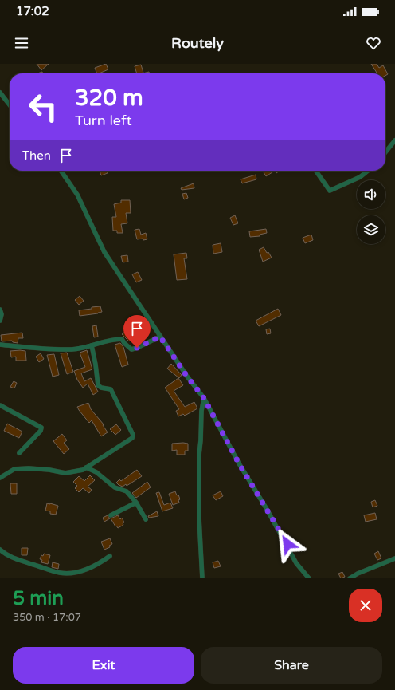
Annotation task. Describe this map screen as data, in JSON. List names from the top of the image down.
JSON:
{
  "page": {
    "status": "17:02",
    "header": "Routely",
    "turn": ["320 m", "Turn left"],
    "then": "Then",
    "heading": ["5 min", "350 m · 17:07"],
    "buttons": ["Exit", "Share"]
  }
}
